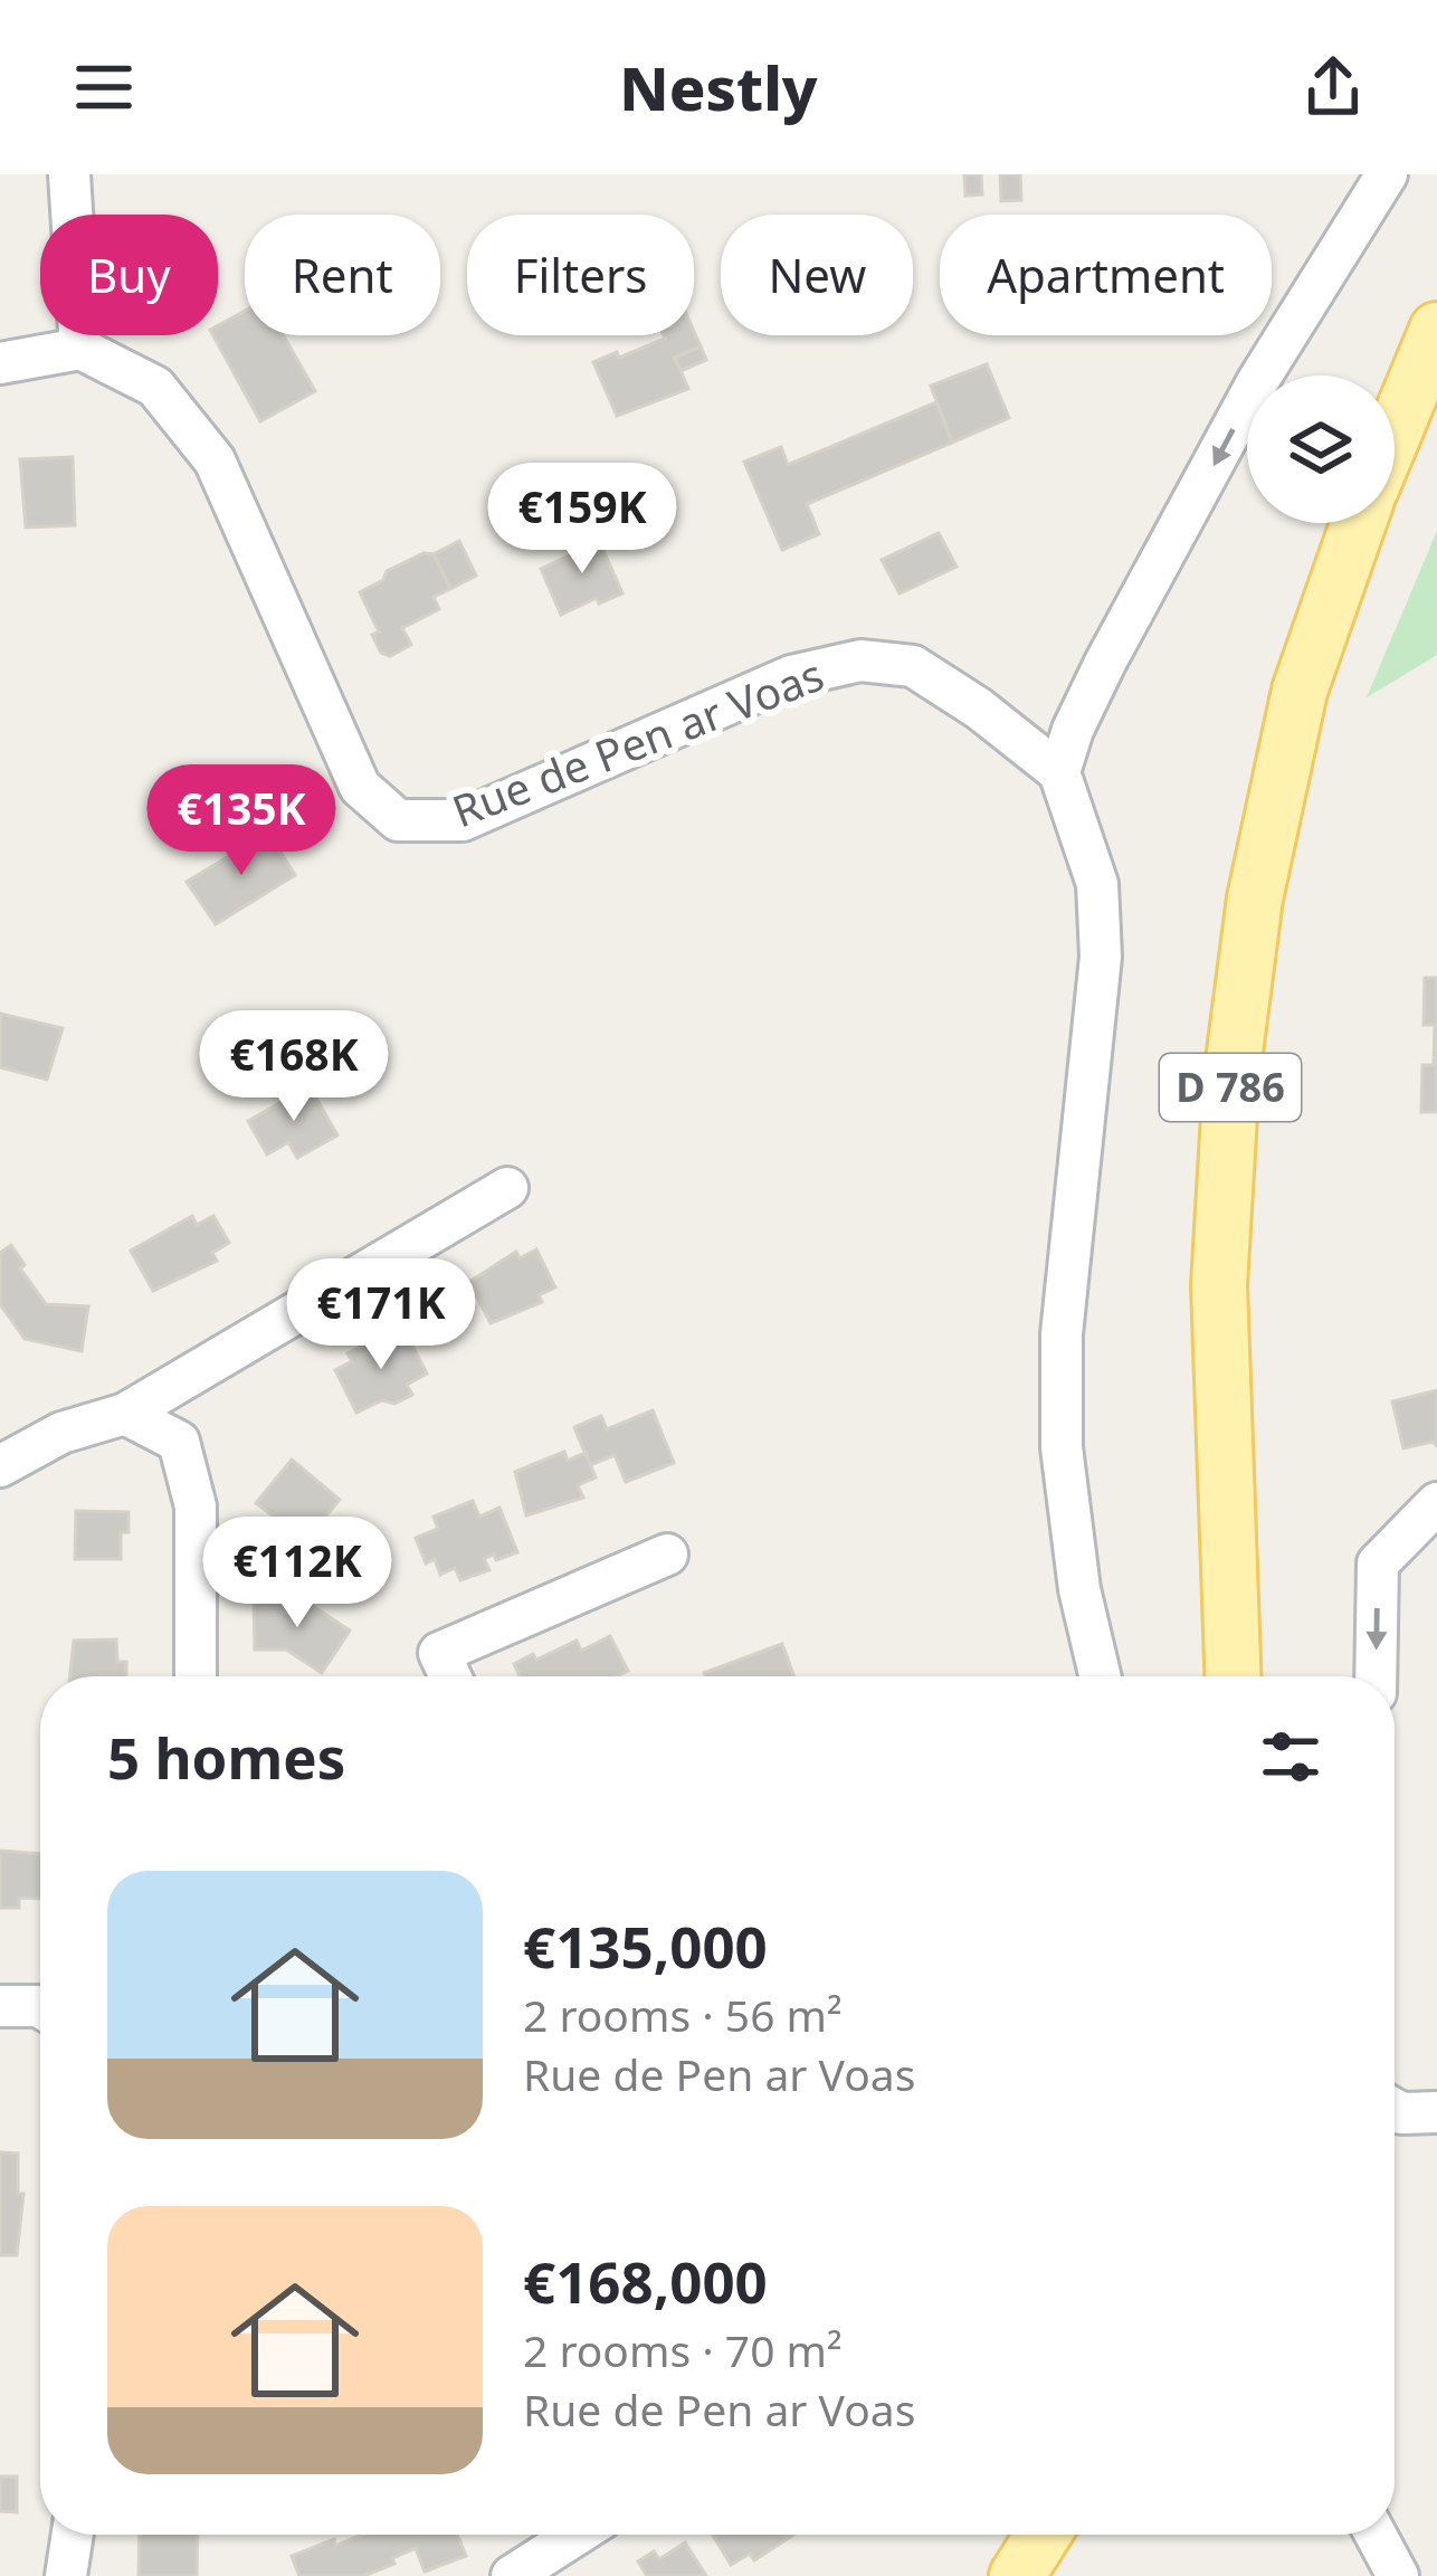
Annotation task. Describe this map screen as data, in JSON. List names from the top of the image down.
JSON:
{
  "streets": {
    "main road": ["D 786"],
    "street": ["Rue de Pen ar Voas"]
  },
  "page": {
    "header": "Nestly",
    "chip": [
      "Buy",
      "Rent",
      "Filters",
      "New",
      "Apartment"
    ],
    "price": [
      "€159K",
      "€135K",
      "€168K",
      "€171K",
      "€112K"
    ],
    "heading": "5 homes",
    "list": [
      {
        "name": "€135,000",
        "note": "2 rooms · 56 m² · Rue de Pen ar Voas"
      },
      {
        "name": "€168,000",
        "note": "2 rooms · 70 m² · Rue de Pen ar Voas"
      }
    ]
  }
}
